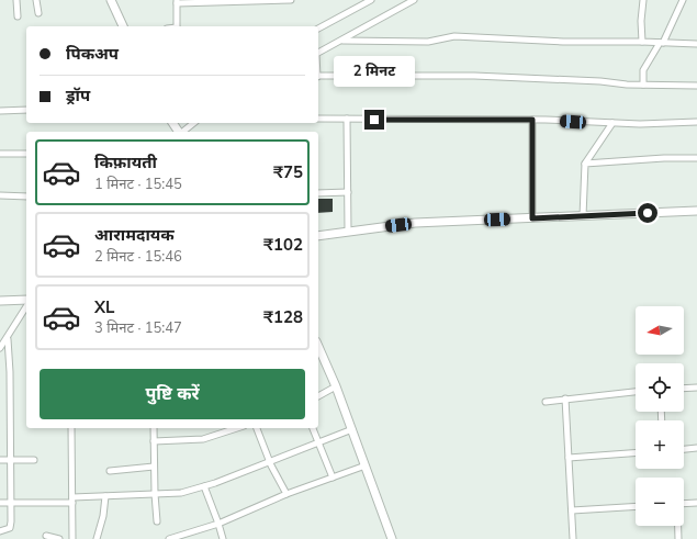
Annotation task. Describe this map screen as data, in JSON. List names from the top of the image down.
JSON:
{
  "north": "left",
  "page": {
    "banner": ["पिकअप", "ड्रॉप"],
    "bubble": "2 मिनट",
    "list": [
      {
        "name": "किफ़ायती",
        "note": "1 मिनट · 15:45",
        "value": "₹75"
      },
      {
        "name": "आरामदायक",
        "note": "2 मिनट · 15:46",
        "value": "₹102"
      },
      {
        "name": "XL",
        "note": "3 मिनट · 15:47",
        "value": "₹128"
      }
    ],
    "map_buttons": ["+", "−"],
    "buttons": "पुष्टि करें"
  }
}
